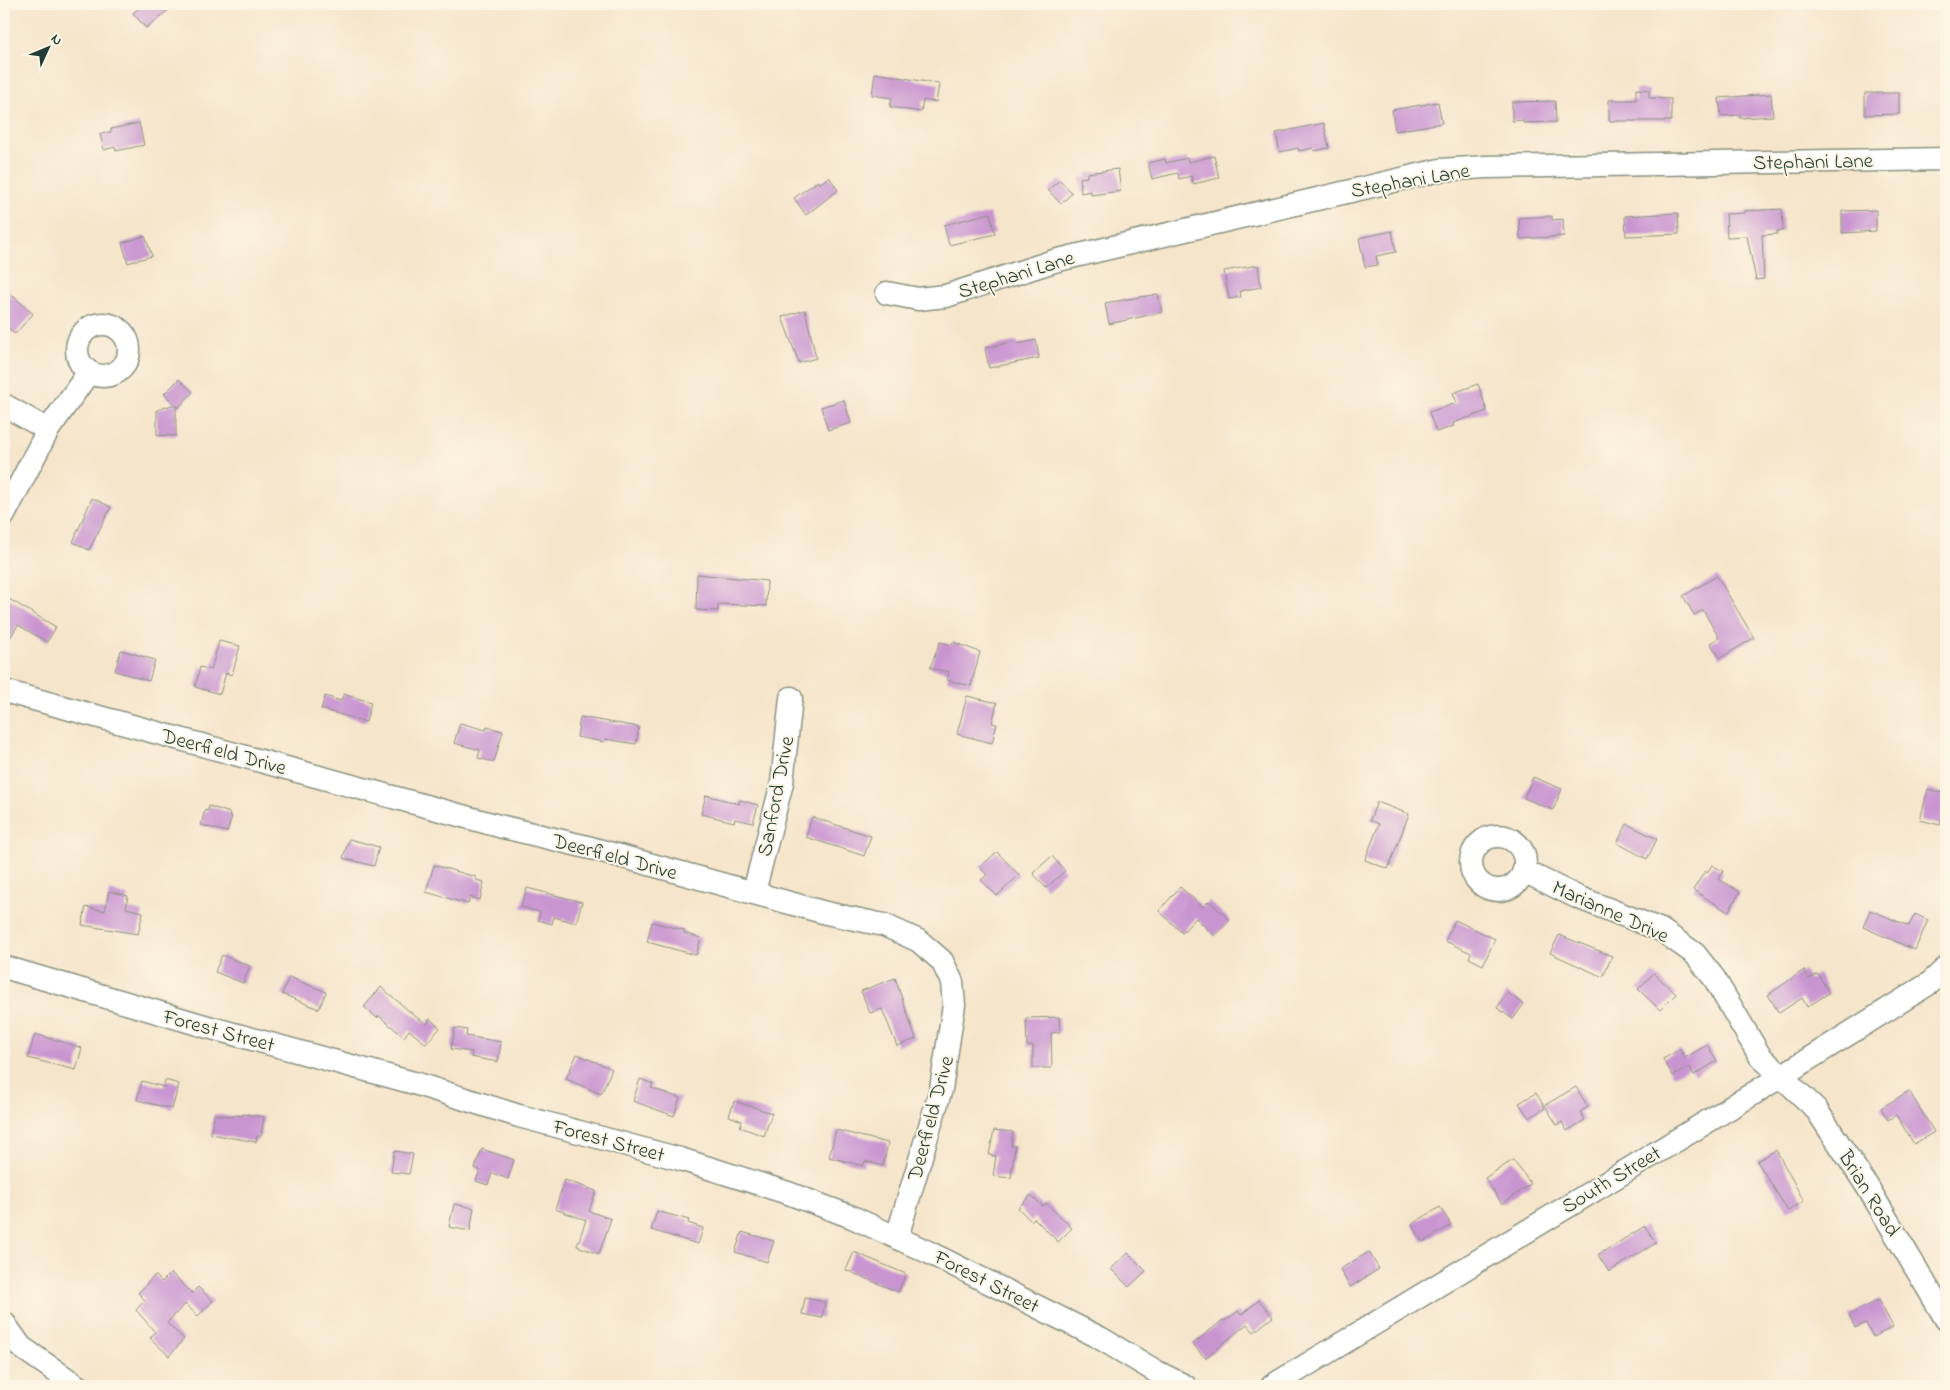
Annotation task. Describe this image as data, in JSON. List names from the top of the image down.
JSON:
{
  "streets": {
    "street": [
      "Stephani Lane",
      "Deerfield Drive",
      "Sanford Drive",
      "Marianne Drive",
      "Forest Street",
      "South Street",
      "Brian Road"
    ]
  },
  "crossings": [
    ["Deerfield Drive", "Sanford Drive"],
    ["Deerfield Drive", "Forest Street"],
    ["Marianne Drive", "South Street"],
    ["Marianne Drive", "Brian Road"],
    ["South Street", "Brian Road"]
  ],
  "north": "top right"
}
